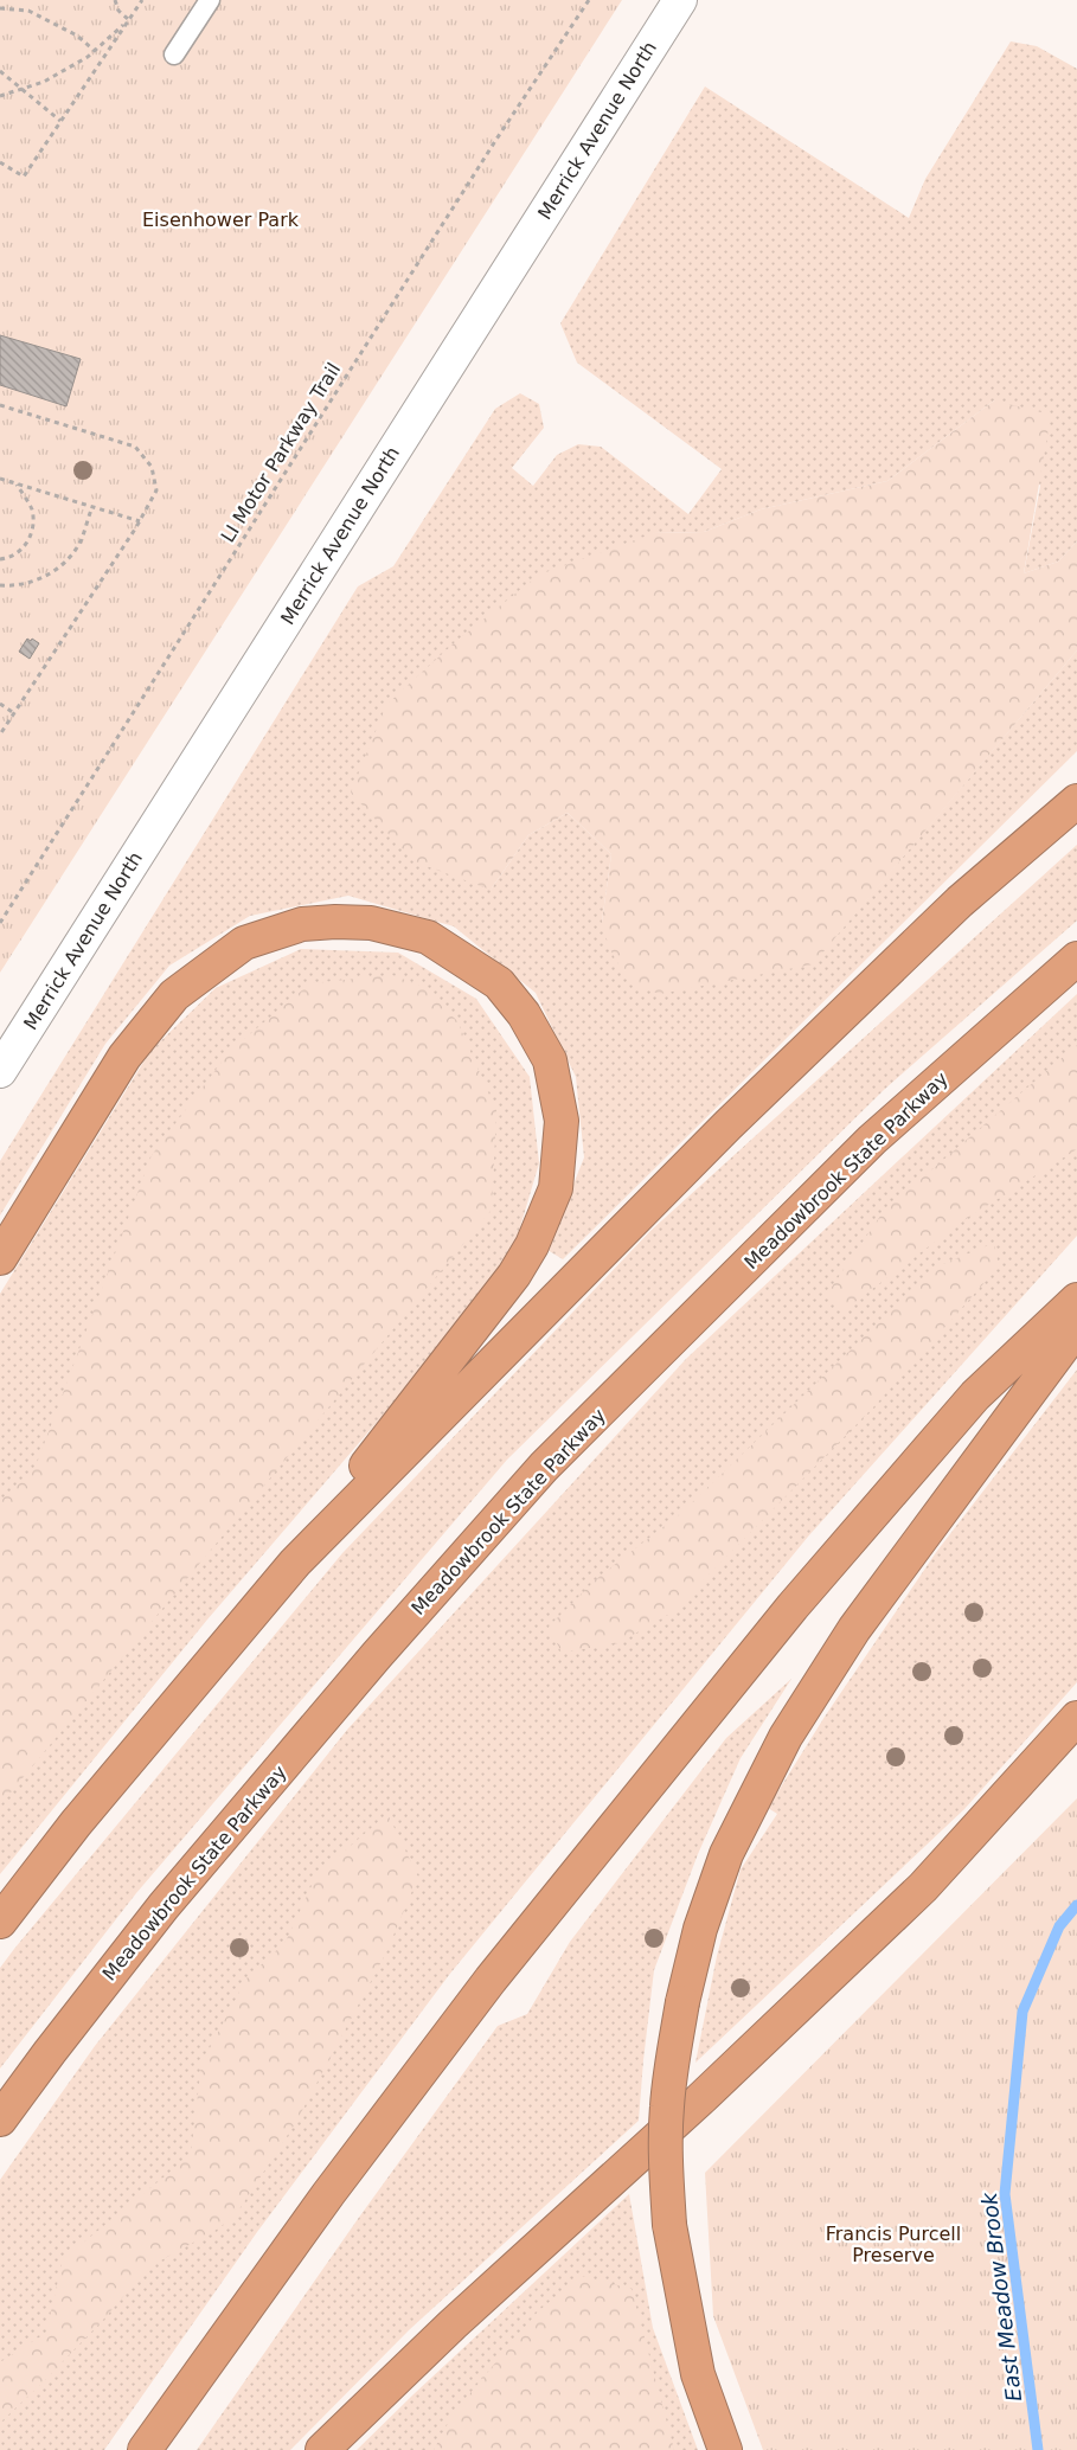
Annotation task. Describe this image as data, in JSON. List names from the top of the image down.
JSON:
{
  "streets": {
    "highway": ["Meadowbrook State Parkway"],
    "main road": ["Merrick Avenue North"],
    "path": ["LI Motor Parkway Trail"]
  },
  "water": ["East Meadow Brook"],
  "parks": ["Eisenhower Park", "Francis Purcell Preserve"]
}
